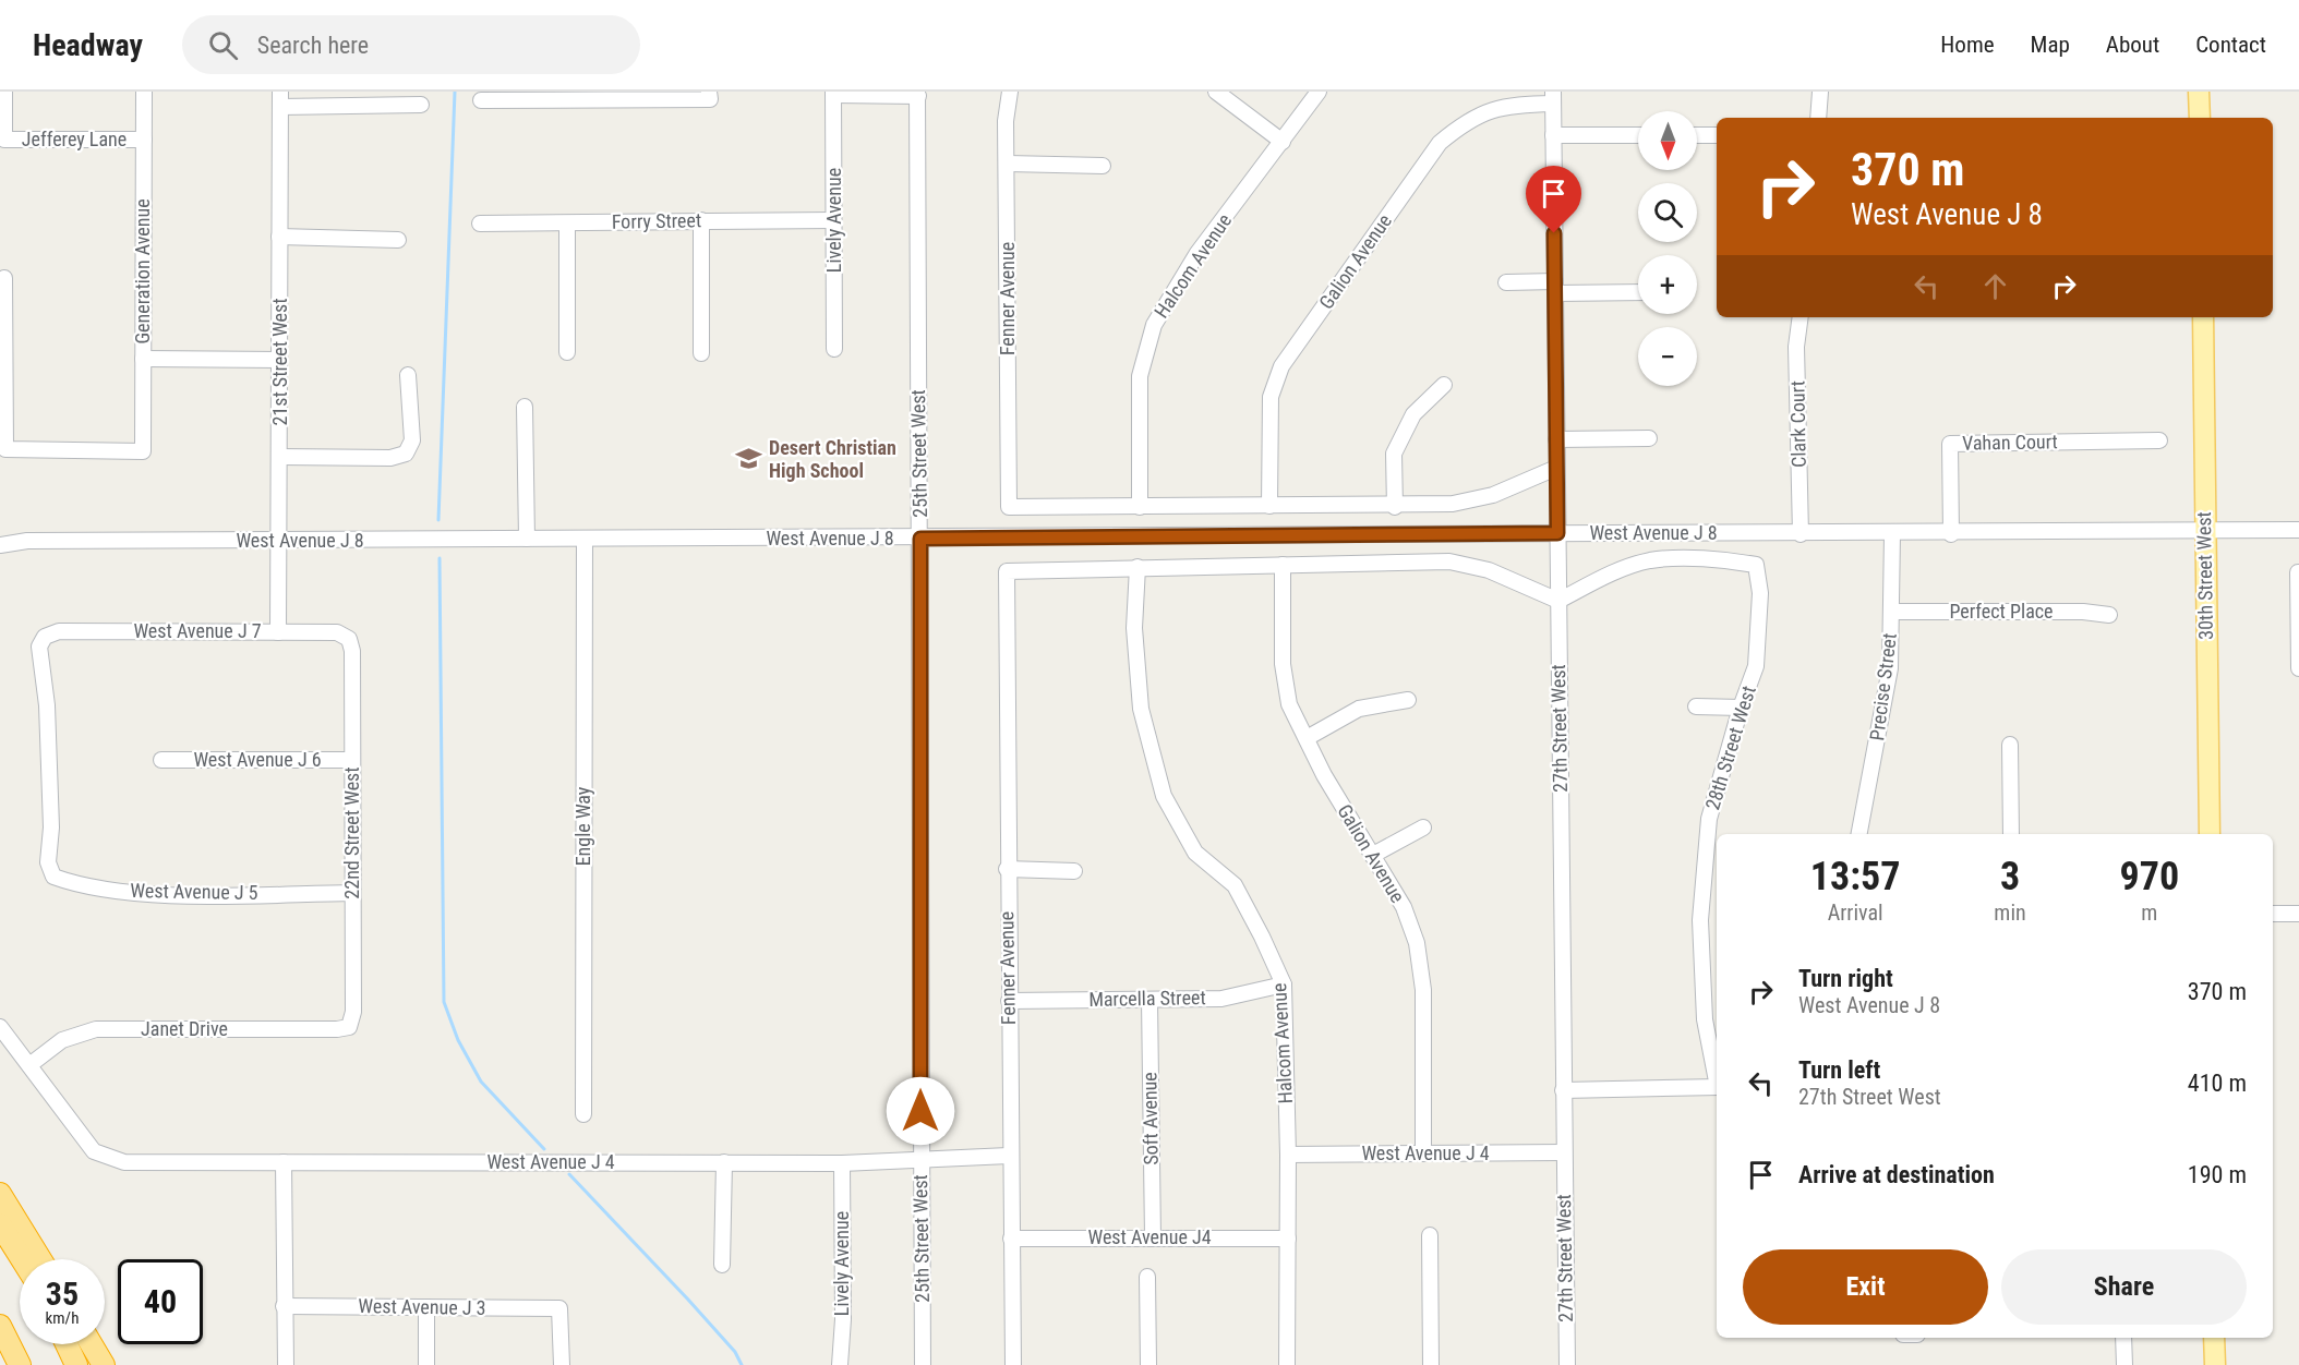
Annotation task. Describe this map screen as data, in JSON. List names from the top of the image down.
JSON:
{
  "streets": {
    "main road": ["30th Street West"],
    "street": [
      "Jefferey Lane",
      "Lively Avenue",
      "Forry Street",
      "Galion Avenue",
      "Halcom Avenue",
      "Generation Avenue",
      "Fenner Avenue",
      "21st Street West",
      "Clark Court",
      "Vahan Court",
      "25th Street West",
      "West Avenue J 8",
      "Perfect Place",
      "West Avenue J 7",
      "Precise Street",
      "27th Street West",
      "28th Street West",
      "West Avenue J 6",
      "Engle Way",
      "22nd Street West",
      "West Avenue J 5",
      "Marcella Street",
      "Janet Drive",
      "Soft Avenue",
      "West Avenue J 4",
      "West Avenue J4",
      "West Avenue J 3"
    ]
  },
  "crossings": [
    ["Jefferey Lane", "Generation Avenue"],
    ["Lively Avenue", "Forry Street"],
    ["Lively Avenue", "West Avenue J 4"],
    ["Galion Avenue", "27th Street West"],
    ["Galion Avenue", "West Avenue J 4"],
    ["Halcom Avenue", "Fenner Avenue"],
    ["Halcom Avenue", "Marcella Street"],
    ["Halcom Avenue", "West Avenue J 4"],
    ["Halcom Avenue", "West Avenue J4"],
    ["Fenner Avenue", "Marcella Street"],
    ["Fenner Avenue", "West Avenue J 4"],
    ["Fenner Avenue", "West Avenue J4"],
    ["21st Street West", "West Avenue J 8"],
    ["21st Street West", "West Avenue J 7"],
    ["Clark Court", "West Avenue J 8"],
    ["Vahan Court", "West Avenue J 8"],
    ["25th Street West", "West Avenue J 8"],
    ["25th Street West", "West Avenue J 4"],
    ["West Avenue J 8", "30th Street West"],
    ["West Avenue J 8", "Precise Street"],
    ["West Avenue J 8", "27th Street West"],
    ["West Avenue J 8", "Engle Way"],
    ["Perfect Place", "Precise Street"],
    ["West Avenue J 7", "22nd Street West"],
    ["West Avenue J 7", "West Avenue J 5"],
    ["27th Street West", "28th Street West"],
    ["27th Street West", "West Avenue J 4"],
    ["West Avenue J 6", "22nd Street West"],
    ["22nd Street West", "West Avenue J 5"],
    ["22nd Street West", "Janet Drive"],
    ["Marcella Street", "Soft Avenue"],
    ["Janet Drive", "West Avenue J 4"],
    ["Soft Avenue", "West Avenue J4"]
  ],
  "places": {
    "school or university": ["Desert Christian High School"]
  },
  "north": "bottom",
  "page": {
    "header": "Headway",
    "search": "Search here",
    "nav": [
      "Home",
      "Map",
      "About",
      "Contact"
    ],
    "map_buttons": ["+", "−"],
    "turn": ["370 m", "West Avenue J 8"],
    "eta": [
      "13:57",
      "Arrival",
      "3",
      "min",
      "970",
      "m"
    ],
    "list": [
      {
        "name": "Turn right",
        "note": "West Avenue J 8",
        "value": "370 m"
      },
      {
        "name": "Turn left",
        "note": "27th Street West",
        "value": "410 m"
      },
      {
        "name": "Arrive at destination",
        "value": "190 m"
      }
    ],
    "buttons": ["Exit", "Share"],
    "speed": "35 km/h",
    "limit": "40"
  }
}
